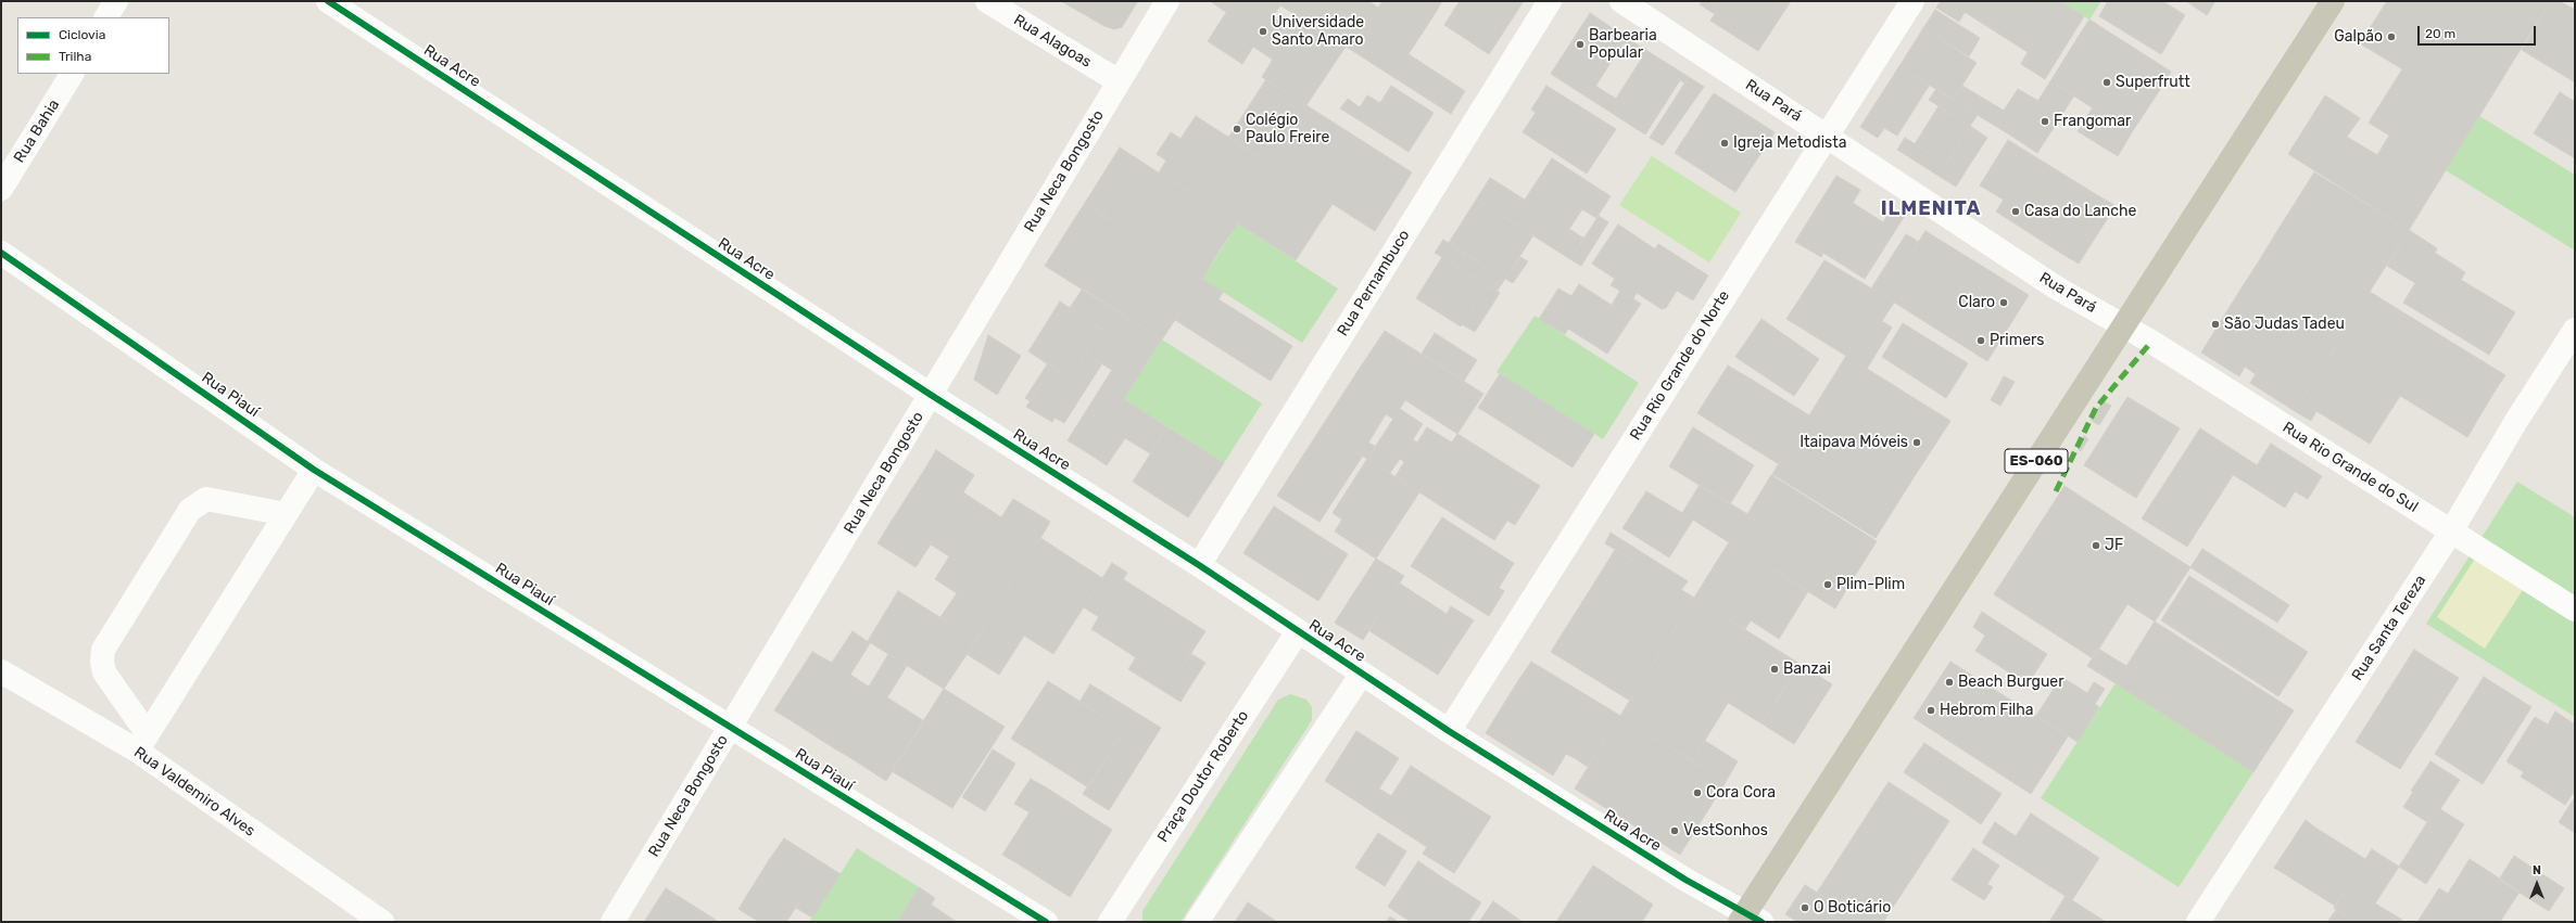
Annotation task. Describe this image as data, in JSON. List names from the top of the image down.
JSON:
{
  "streets": {
    "main road": ["ES-060"],
    "street": [
      "Rua Alagoas",
      "Rua Acre",
      "Rua Pará",
      "Rua Bahia",
      "Rua Neca Bongosto",
      "Rua Pernambuco",
      "Rua Rio Grande do Norte",
      "Rua Piauí",
      "Rua Rio Grande do Sul",
      "Rua Santa Tereza",
      "Praça Doutor Roberto",
      "Rua Valdemiro Alves"
    ]
  },
  "crossings": [
    ["Rua Alagoas", "Rua Neca Bongosto"],
    ["Rua Acre", "Rua Neca Bongosto"],
    ["Rua Acre", "Rua Pernambuco"],
    ["Rua Acre", "Rua Rio Grande do Norte"],
    ["Rua Acre", "ES-060"],
    ["Rua Acre", "Praça Doutor Roberto"],
    ["Rua Pará", "Rua Rio Grande do Norte"],
    ["Rua Pará", "ES-060"],
    ["Rua Pará", "Rua Rio Grande do Sul"],
    ["Rua Neca Bongosto", "Rua Piauí"],
    ["ES-060", "Rua Rio Grande do Sul"],
    ["Rua Rio Grande do Sul", "Rua Santa Tereza"]
  ],
  "districts": ["ILMENITA"],
  "places": [
    "Universidade Santo Amaro",
    "Galpão",
    "Barbearia Popular",
    "Superfrutt",
    "Frangomar",
    "Colégio Paulo Freire",
    "Igreja Metodista",
    "Casa do Lanche",
    "Claro",
    "São Judas Tadeu",
    "Primers",
    "Itaipava Móveis",
    "JF",
    "Plim-Plim",
    "Banzai",
    "Beach Burguer",
    "Hebrom Filha",
    "Cora Cora",
    "VestSonhos",
    "O Boticário"
  ],
  "legend": ["Ciclovia", "Trilha"],
  "scale_bar": "20 m",
  "north": "top"
}
